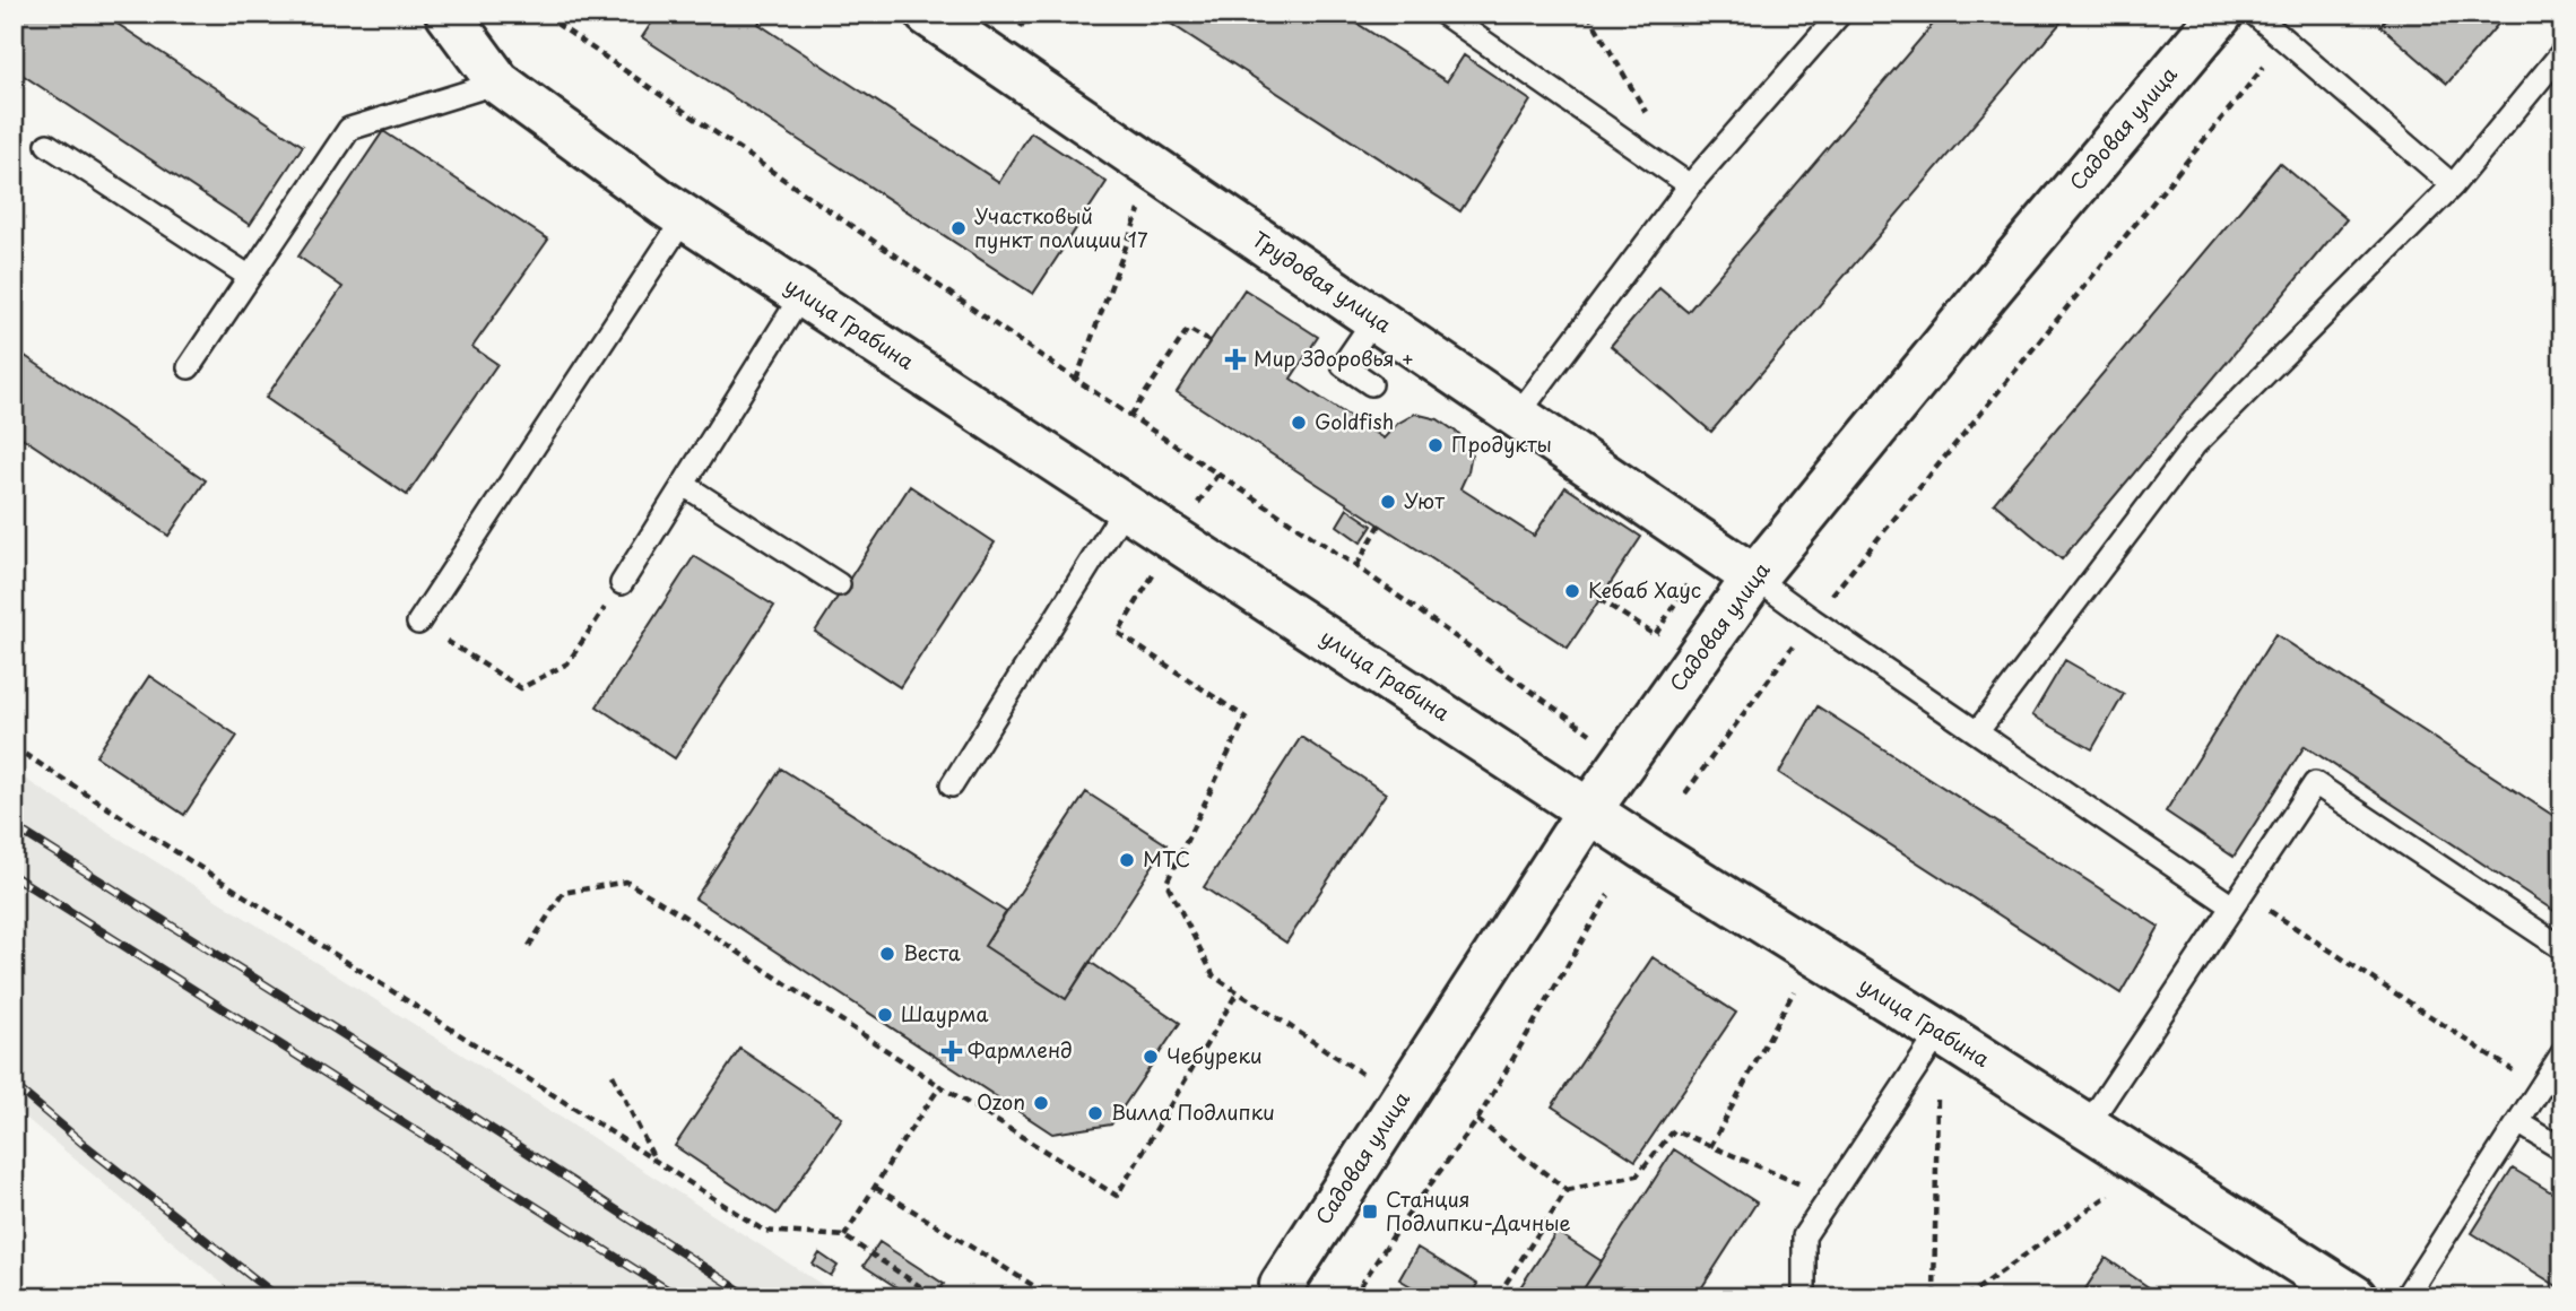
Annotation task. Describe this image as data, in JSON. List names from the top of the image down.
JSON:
{
  "streets": {
    "street": ["Садовая улица", "Трудовая улица", "улица Грабина"]
  },
  "crossings": [
    ["Садовая улица", "Трудовая улица"],
    ["Садовая улица", "улица Грабина"]
  ],
  "places": {
    "other": [
      "Участковый пункт полиции 17",
      "Goldfish",
      "Продукты",
      "Уют",
      "Кебаб Хаус",
      "МТС",
      "Веста",
      "Шаурма",
      "Чебуреки",
      "Ozon",
      "Вилла Подлипки"
    ],
    "health": ["Мир Здоровья +", "Фармленд"],
    "transit": ["Станция Подлипки-Дачные"]
  }
}
